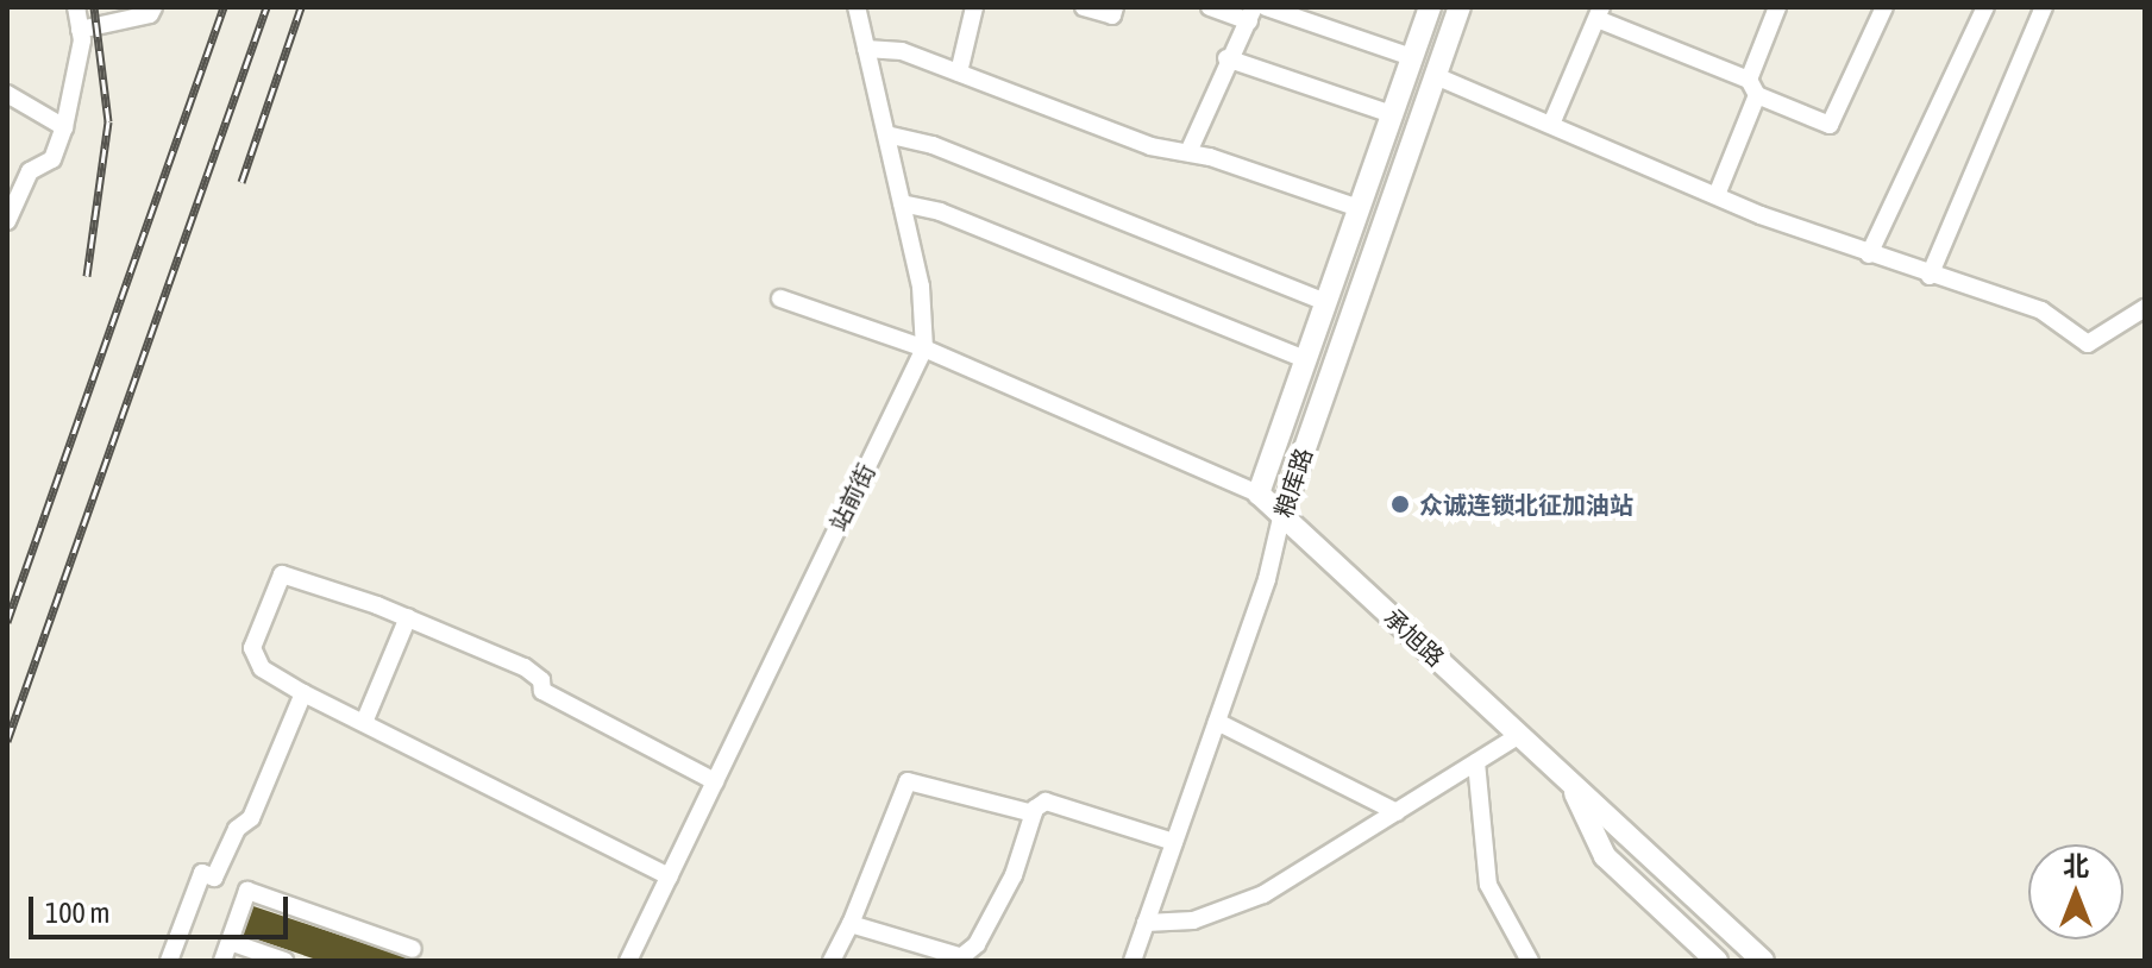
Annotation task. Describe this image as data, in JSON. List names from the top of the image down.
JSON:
{
  "streets": {
    "main road": ["粮库路", "承旭路"],
    "street": ["站前街"]
  },
  "crossings": [
    ["粮库路", "承旭路"]
  ],
  "places": ["众诚连锁北征加油站"],
  "scale_bar": "100 m",
  "north": "top"
}
